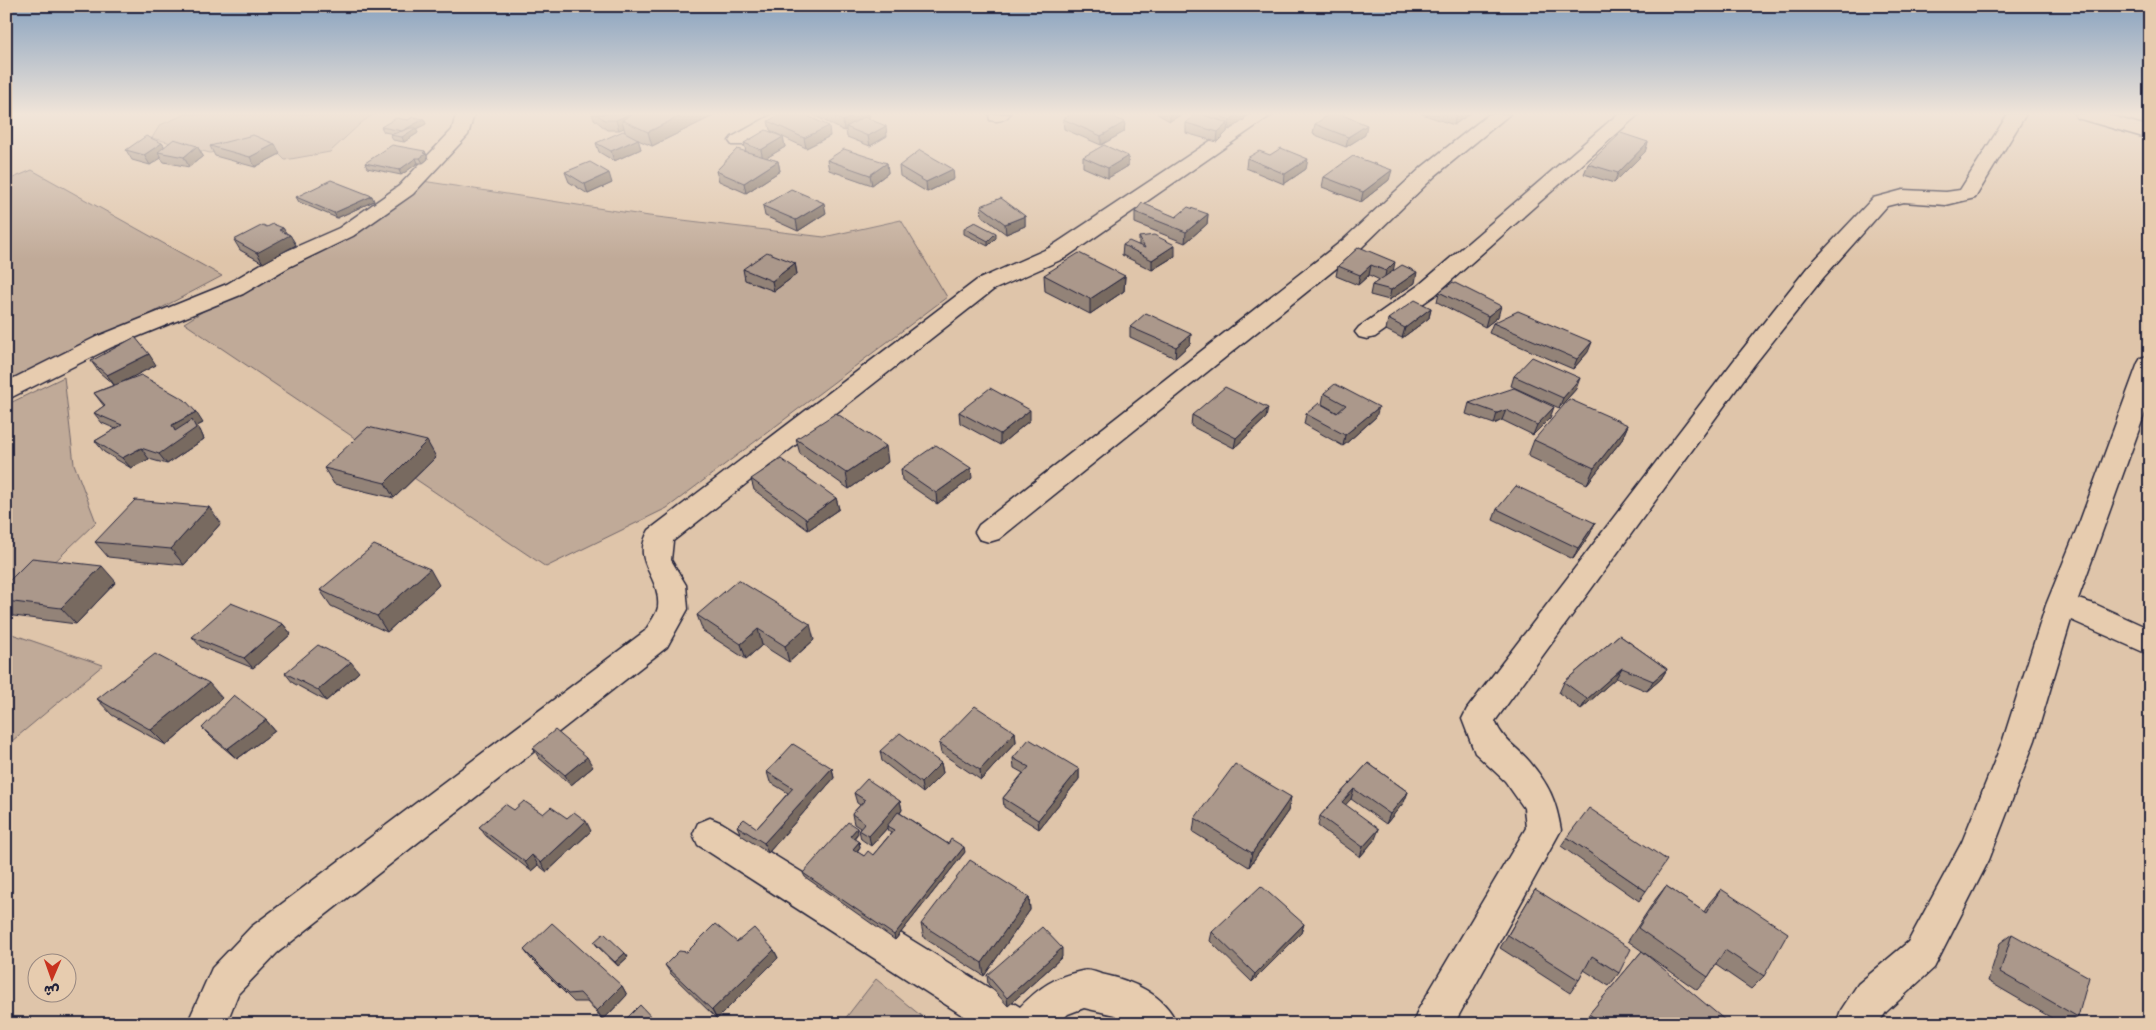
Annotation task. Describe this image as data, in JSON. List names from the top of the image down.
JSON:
{
  "north": "bottom"
}
